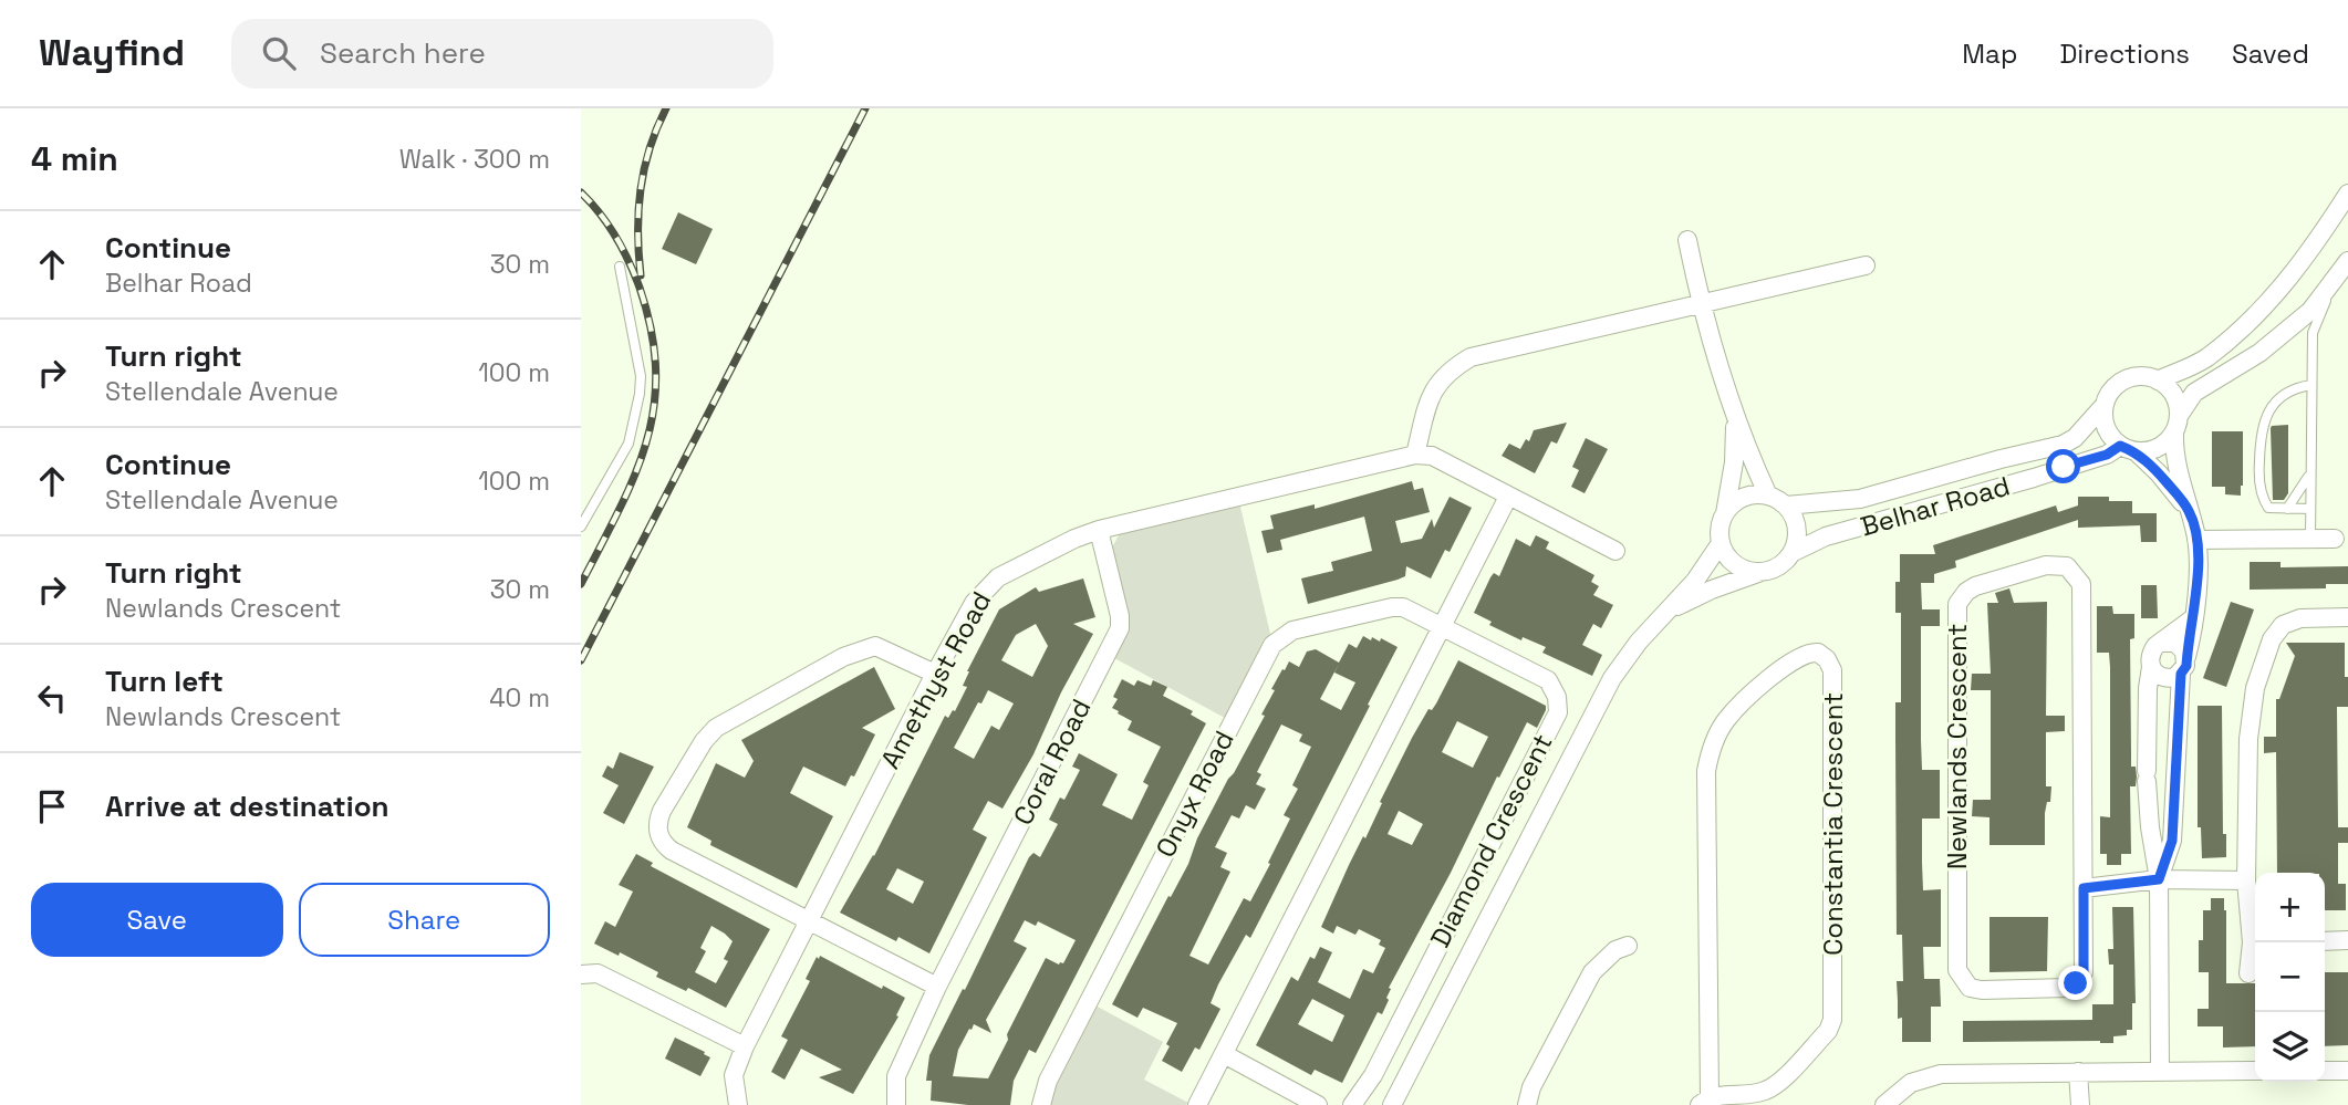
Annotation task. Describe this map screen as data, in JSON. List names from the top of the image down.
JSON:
{
  "streets": {
    "street": [
      "Belhar Road",
      "Amethyst Road",
      "Newlands Crescent",
      "Coral Road",
      "Onyx Road",
      "Constantia Crescent",
      "Diamond Crescent"
    ]
  },
  "crossings": [
    ["Amethyst Road", "Coral Road"],
    ["Onyx Road", "Diamond Crescent"]
  ],
  "page": {
    "header": "Wayfind",
    "search": "Search here",
    "nav": ["Map", "Directions", "Saved"],
    "heading": ["4 min", "Walk · 300 m"],
    "list": [
      ["Continue", "Belhar Road", "30 m"],
      ["Turn right", "Stellendale Avenue", "100 m"],
      ["Continue", "Stellendale Avenue", "100 m"],
      ["Turn right", "Newlands Crescent", "30 m"],
      ["Turn left", "Newlands Crescent", "40 m"],
      "Arrive at destination"
    ],
    "buttons": ["Save", "Share"],
    "map_buttons": ["+", "−"]
  }
}
